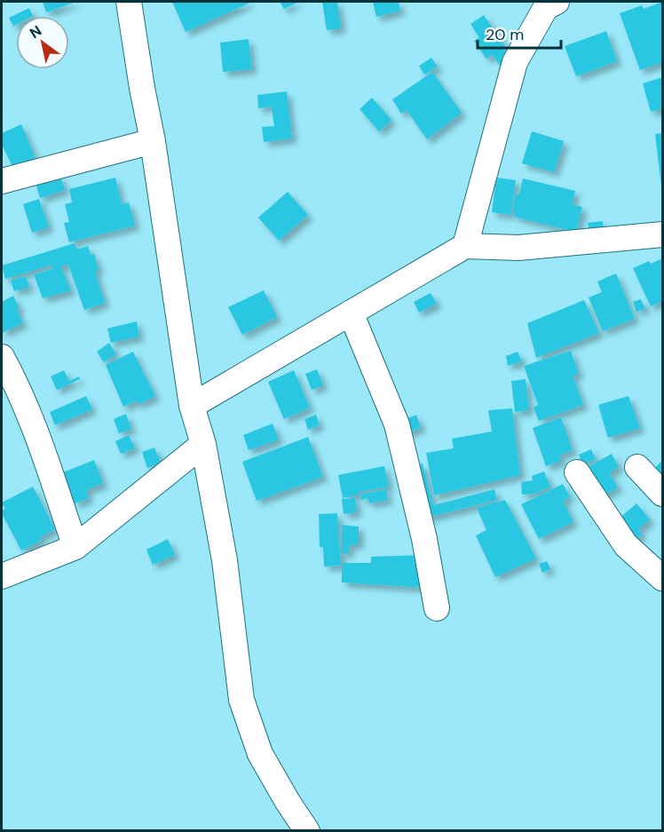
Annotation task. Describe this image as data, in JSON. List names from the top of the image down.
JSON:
{
  "scale_bar": "20 m",
  "north": "top left"
}
